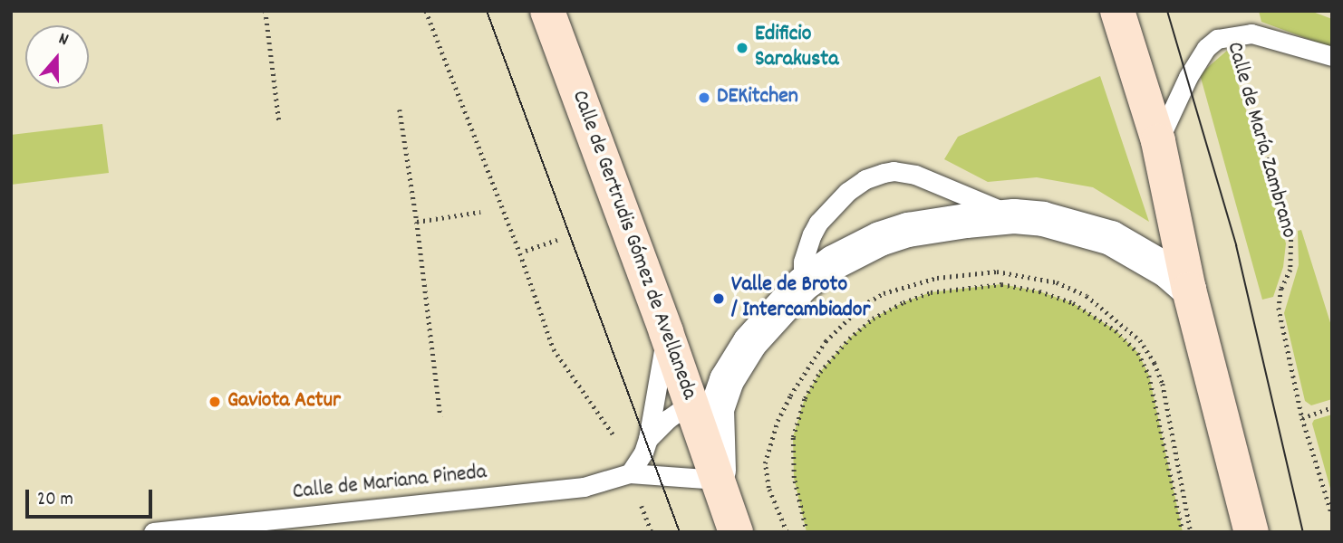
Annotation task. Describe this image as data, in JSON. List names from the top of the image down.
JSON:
{
  "streets": {
    "main road": ["Calle de Gertrudis Gómez de Avellaneda"],
    "lane": ["Calle de Mariana Pineda"],
    "path": ["Calle de María Zambrano"]
  },
  "places": [
    "Edificio Sarakusta",
    "DEKitchen",
    "Valle de Broto / Intercambiador",
    "Gaviota Actur"
  ],
  "scale_bar": "20 m",
  "north": "top"
}
